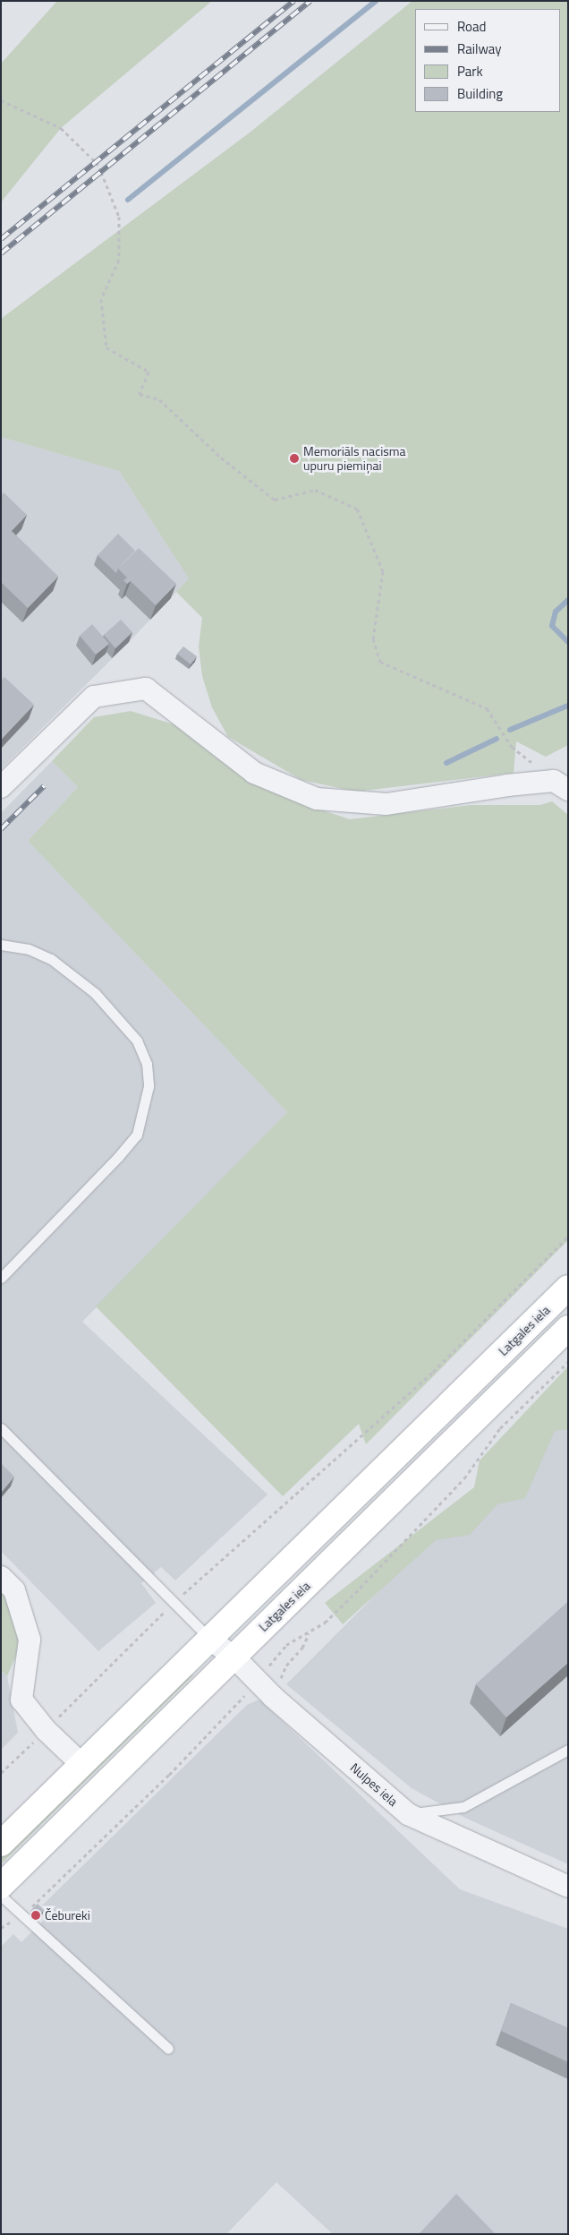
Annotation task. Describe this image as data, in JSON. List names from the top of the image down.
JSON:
{
  "streets": {
    "highway": ["Latgales iela"],
    "street": ["Nulpes iela"]
  },
  "crossings": [
    ["Latgales iela", "Nulpes iela"]
  ],
  "places": ["Memoriāls nacisma upuru piemiņai", "Čebureki"],
  "legend": [
    "Road",
    "Railway",
    "Park",
    "Building"
  ]
}
